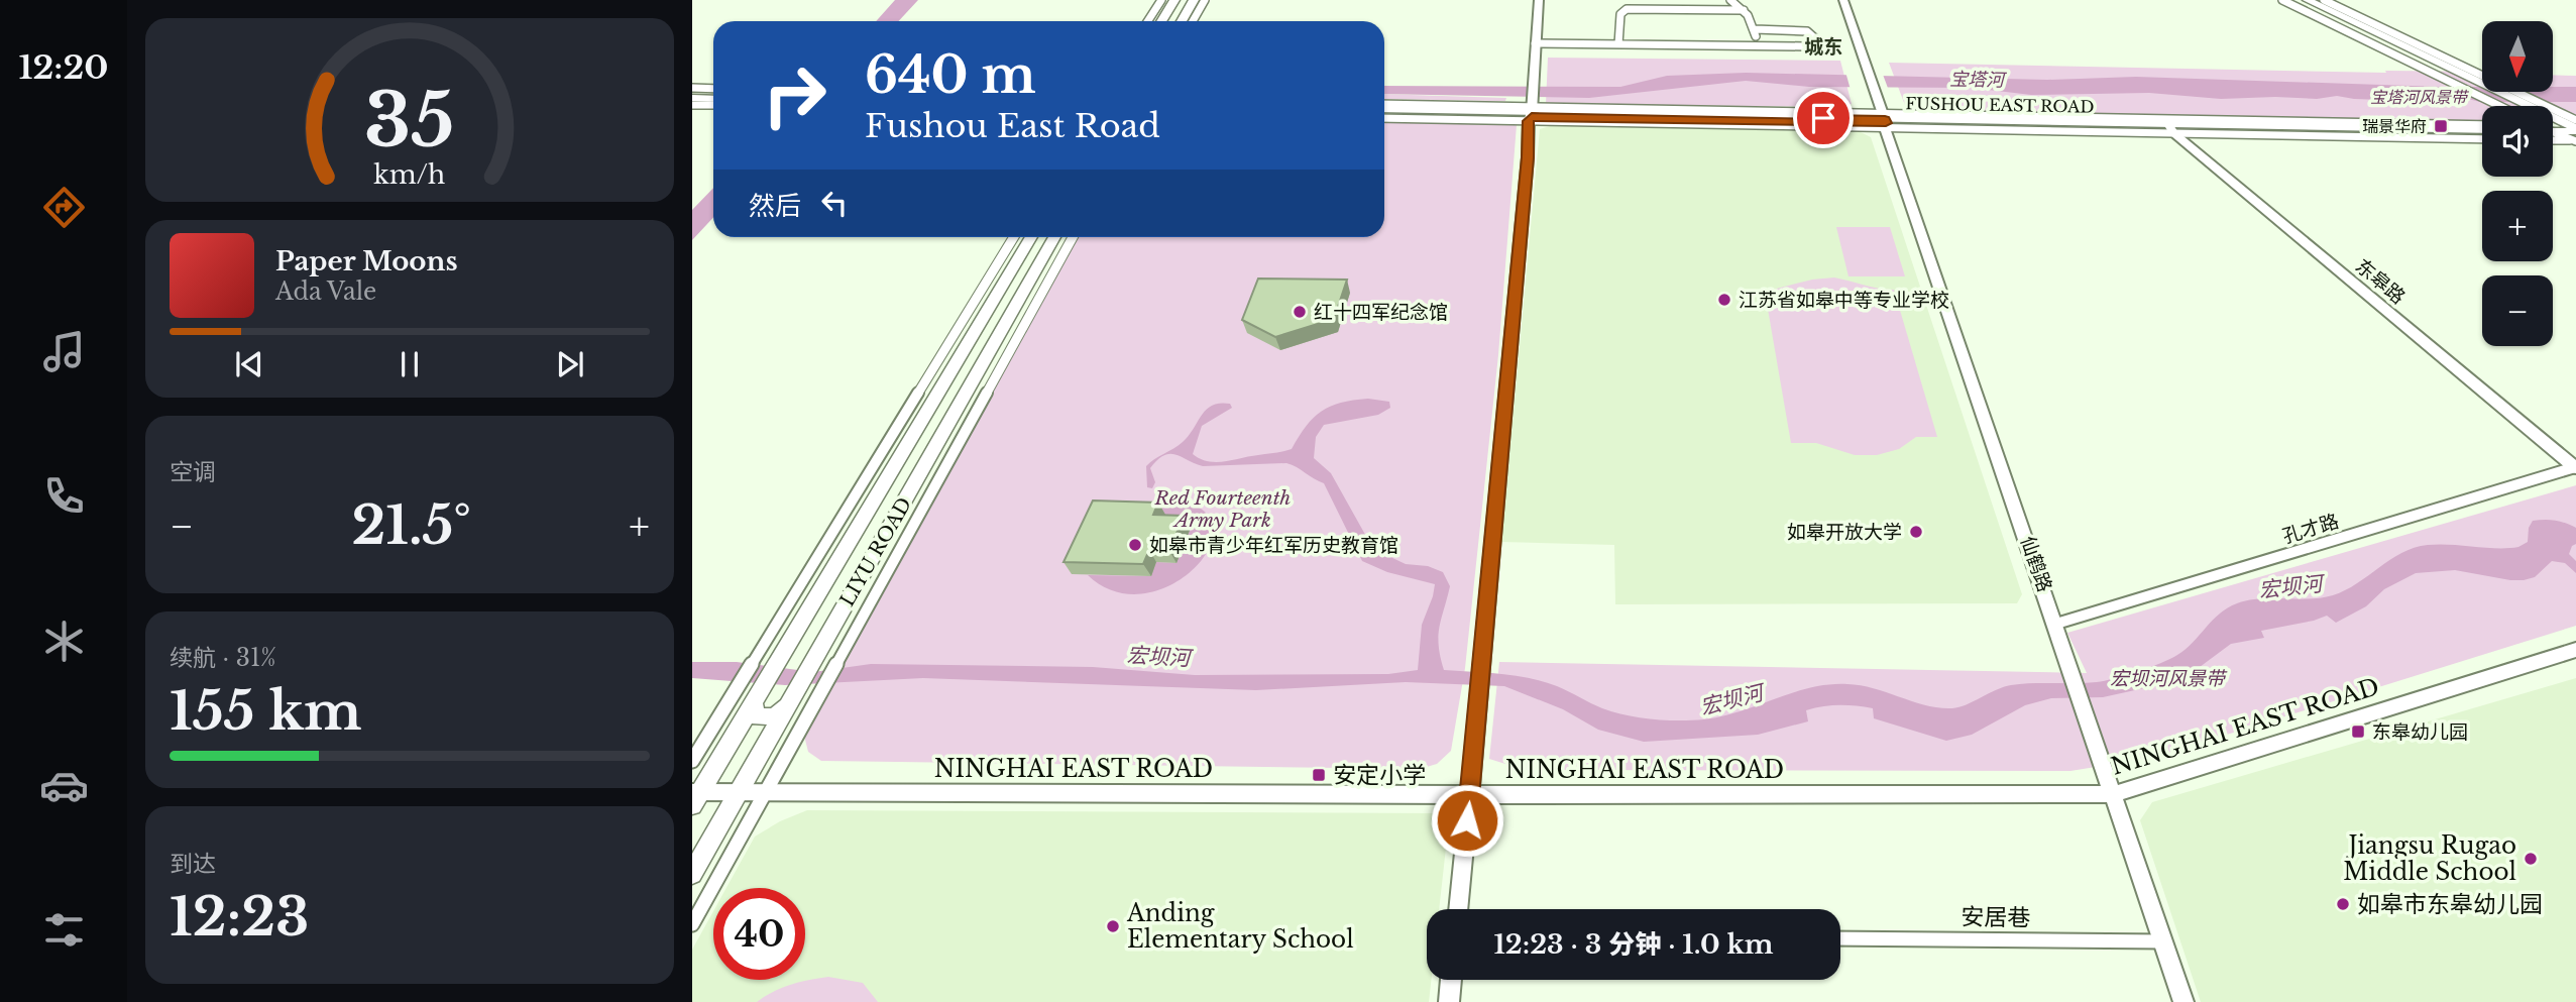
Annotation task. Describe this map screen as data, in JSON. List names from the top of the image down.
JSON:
{
  "streets": {
    "main road": ["FUSHOU EAST ROAD", "LIYU ROAD"],
    "street": [
      "东皋路",
      "孔才路",
      "仙鹤路",
      "NINGHAI EAST ROAD",
      "安居巷"
    ]
  },
  "crossings": [
    ["FUSHOU EAST ROAD", "东皋路"],
    ["FUSHOU EAST ROAD", "仙鹤路"],
    ["东皋路", "孔才路"],
    ["孔才路", "仙鹤路"],
    ["LIYU ROAD", "NINGHAI EAST ROAD"],
    ["仙鹤路", "NINGHAI EAST ROAD"],
    ["仙鹤路", "安居巷"]
  ],
  "districts": ["城东"],
  "water": ["宝塔河", "宏坝河"],
  "parks": ["宝塔河风景带", "Red Fourteenth Army Park", "宏坝河风景带"],
  "places": {
    "transit": ["瑞景华府", "东皋幼儿园", "安定小学"],
    "other": [
      "江苏省如皋中等专业学校",
      "红十四军纪念馆",
      "如皋开放大学",
      "如皋市青少年红军历史教育馆",
      "Jiangsu Rugao Middle School",
      "如皋市东皋幼儿园",
      "Anding Elementary School"
    ]
  },
  "north": "bottom",
  "page": {
    "tabs": "12:20",
    "map_buttons": ["+", "−"],
    "turn": ["640 m", "Fushou East Road"],
    "then": "然后",
    "song": ["Paper Moons", "Ada Vale"],
    "tile": [
      "空调",
      ["续航 · 31%", "155 km"],
      ["到达", "12:23"]
    ],
    "heat": ["−", "21.5°", "+"],
    "limit": "40",
    "trip": "12:23 · 3 分钟 · 1.0 km",
    "gauge": ["35", "km/h"]
  }
}
